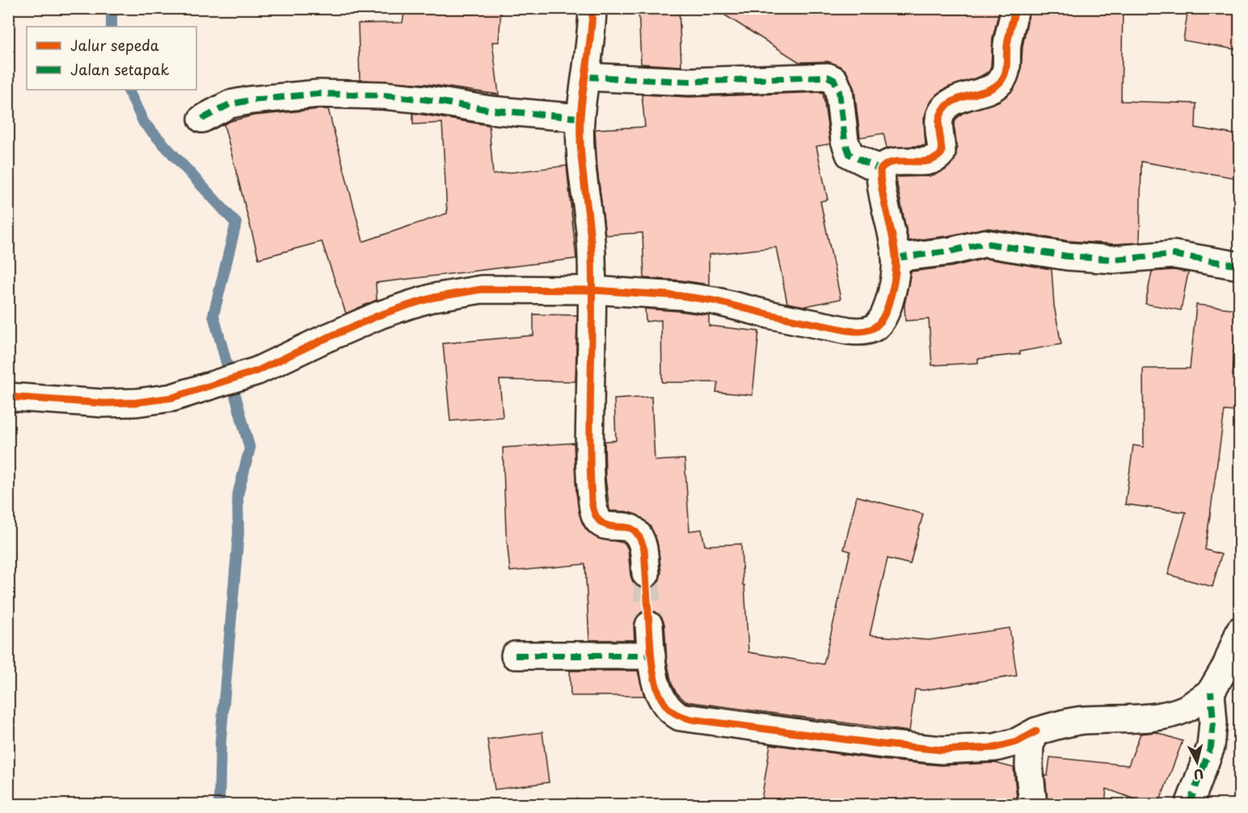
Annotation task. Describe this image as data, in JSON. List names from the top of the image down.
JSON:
{
  "legend": ["Jalur sepeda", "Jalan setapak"],
  "north": "bottom"
}
